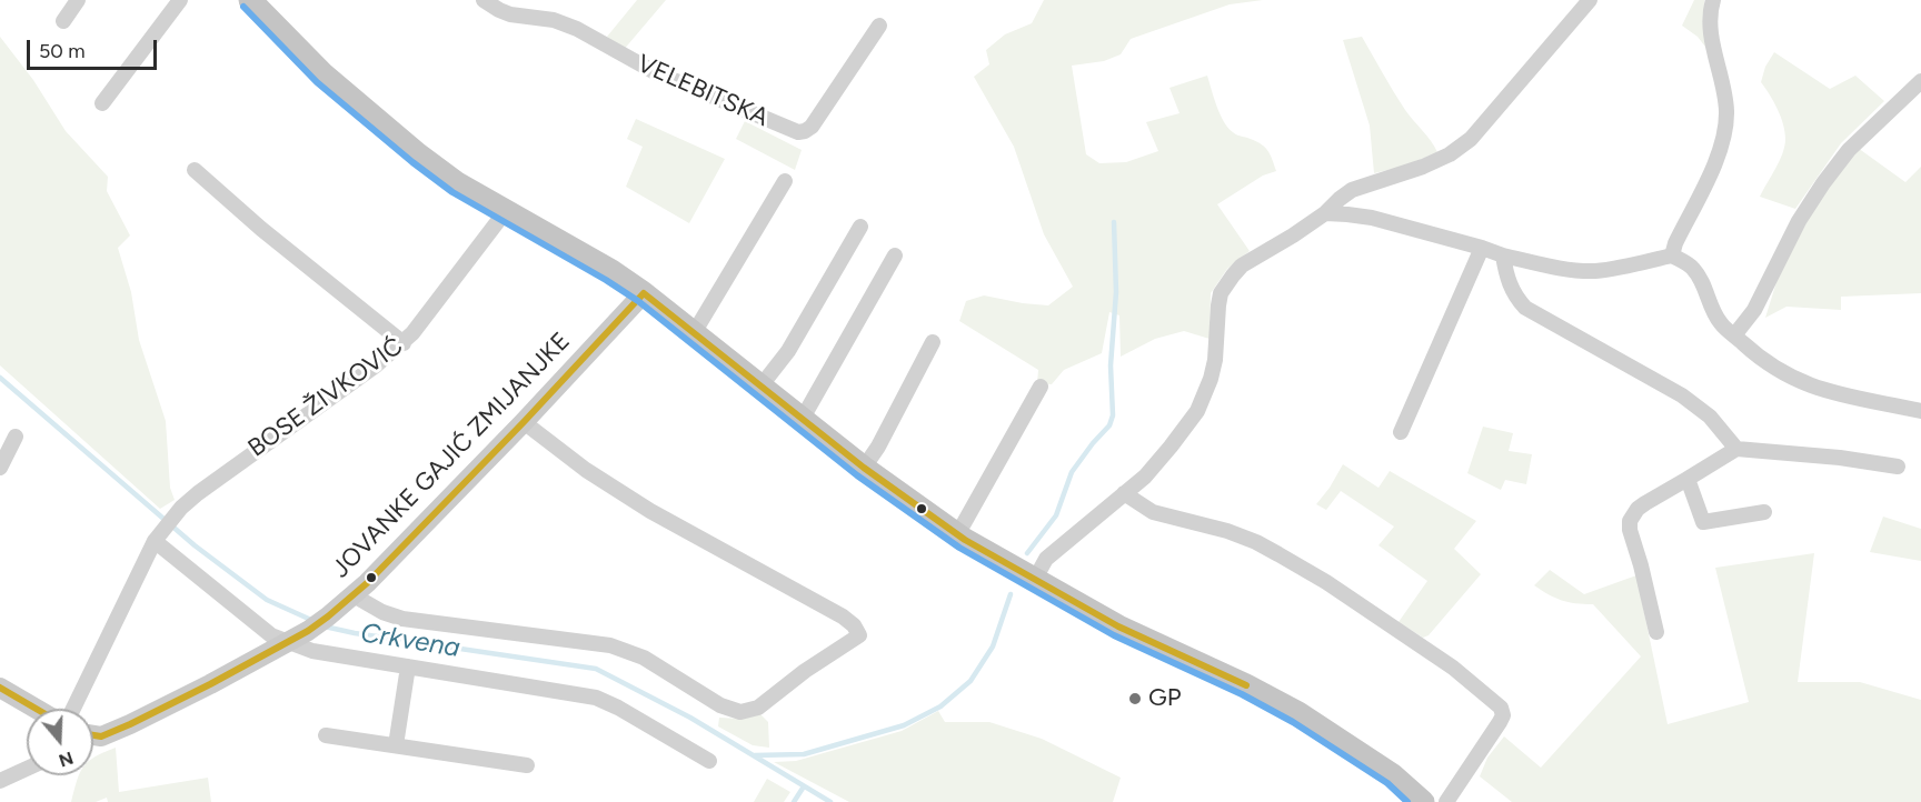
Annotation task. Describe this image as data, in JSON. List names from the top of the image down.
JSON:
{
  "streets": {
    "street": ["VELEBITSKA", "BOSE ŽIVKOVIĆ", "JOVANKE GAJIĆ ZMIJANJKE"]
  },
  "water": ["Crkvena"],
  "places": ["GP"],
  "scale_bar": "50 m",
  "north": "bottom"
}
